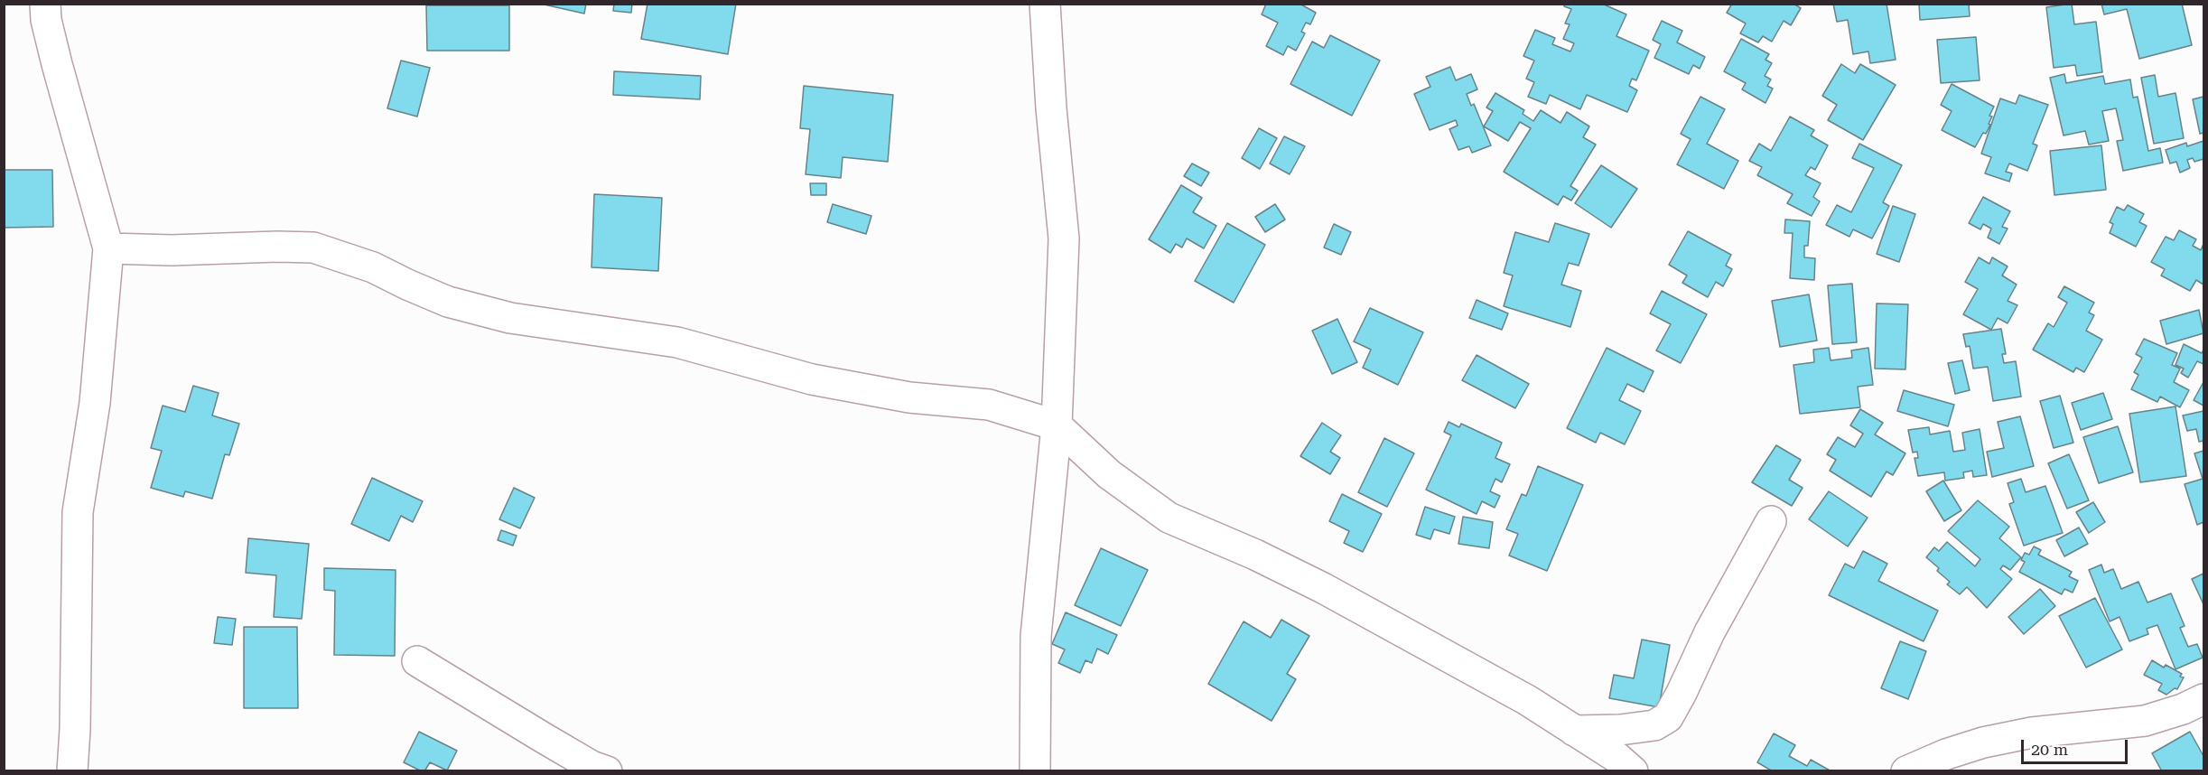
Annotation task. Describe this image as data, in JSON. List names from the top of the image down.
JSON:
{
  "scale_bar": "20 m"
}
